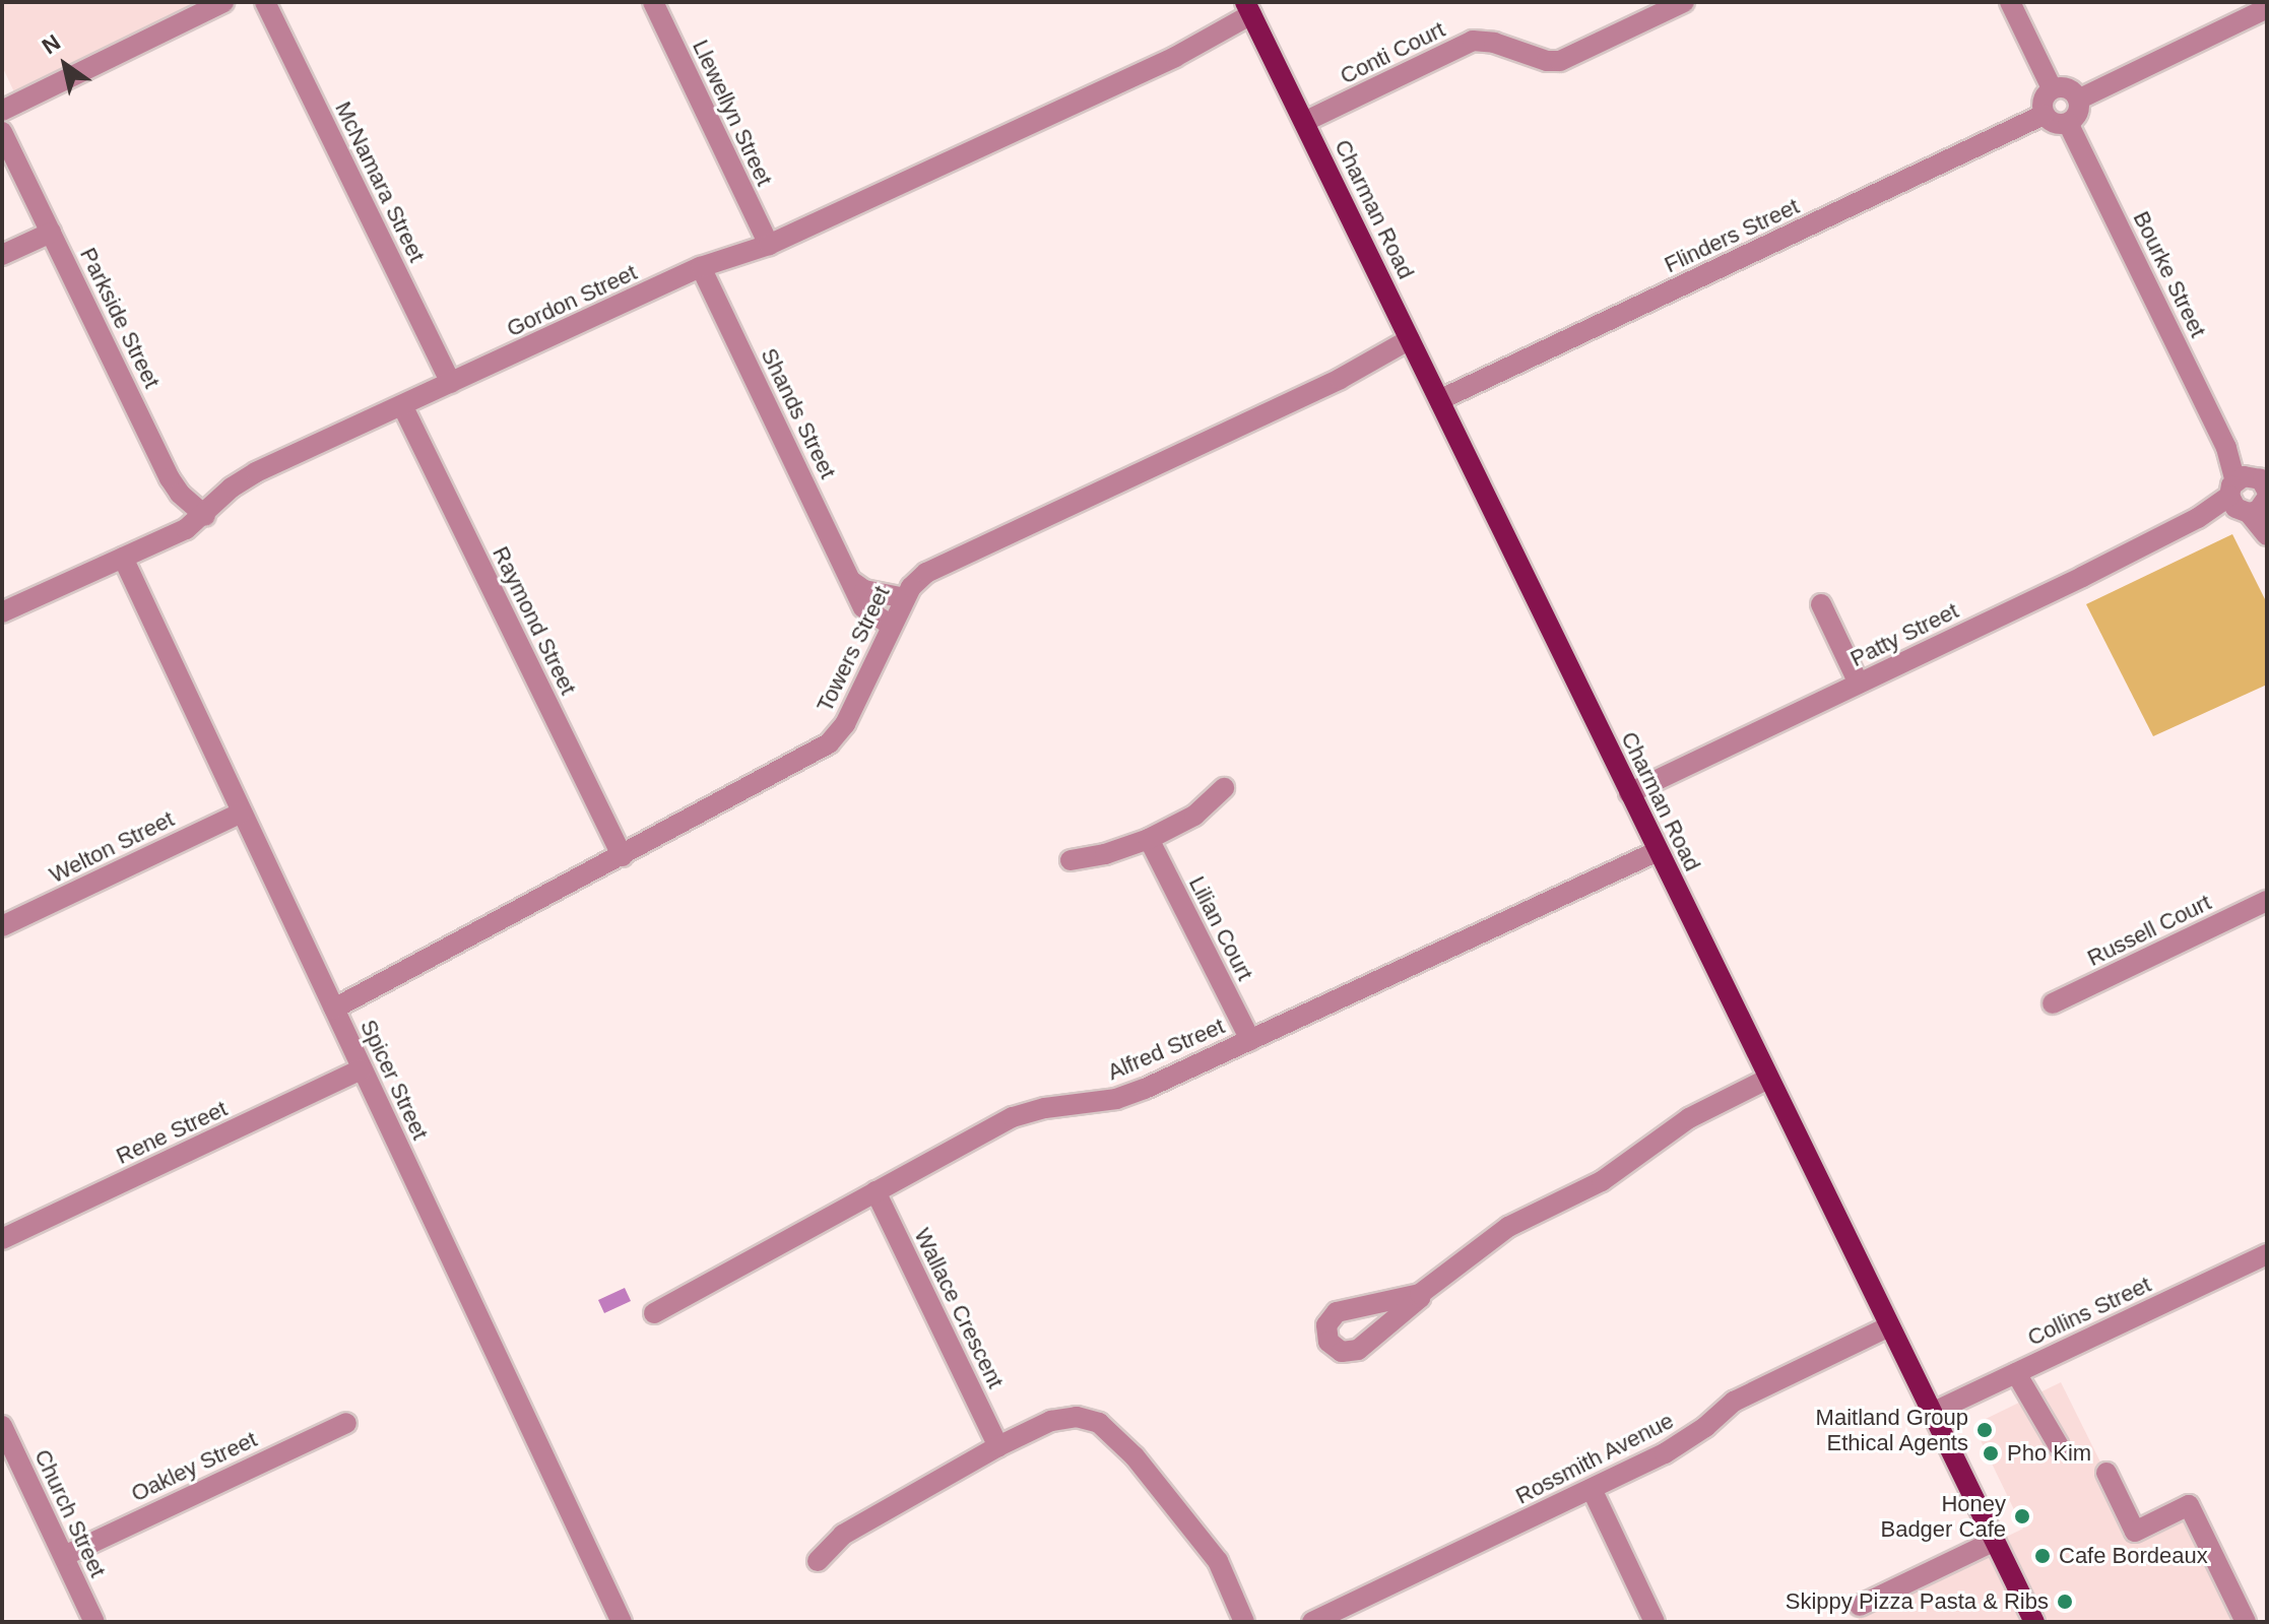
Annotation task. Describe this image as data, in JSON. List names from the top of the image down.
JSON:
{
  "streets": {
    "main road": ["Charman Road"],
    "street": [
      "Conti Court",
      "Llewellyn Street",
      "McNamara Street",
      "Flinders Street",
      "Bourke Street",
      "Gordon Street",
      "Parkside Street",
      "Shands Street",
      "Raymond Street",
      "Patty Street",
      "Towers Street",
      "Welton Street",
      "Lilian Court",
      "Russell Court",
      "Alfred Street",
      "Spicer Street",
      "Rene Street",
      "Wallace Crescent",
      "Collins Street",
      "Rossmith Avenue",
      "Oakley Street",
      "Church Street"
    ]
  },
  "crossings": [
    ["Conti Court", "Charman Road"],
    ["Llewellyn Street", "Gordon Street"],
    ["McNamara Street", "Gordon Street"],
    ["Charman Road", "Flinders Street"],
    ["Charman Road", "Gordon Street"],
    ["Charman Road", "Patty Street"],
    ["Charman Road", "Towers Street"],
    ["Charman Road", "Alfred Street"],
    ["Charman Road", "Collins Street"],
    ["Charman Road", "Rossmith Avenue"],
    ["Flinders Street", "Bourke Street"],
    ["Bourke Street", "Patty Street"],
    ["Gordon Street", "Parkside Street"],
    ["Gordon Street", "Shands Street"],
    ["Gordon Street", "Raymond Street"],
    ["Gordon Street", "Spicer Street"],
    ["Shands Street", "Towers Street"],
    ["Raymond Street", "Towers Street"],
    ["Towers Street", "Spicer Street"],
    ["Welton Street", "Spicer Street"],
    ["Lilian Court", "Alfred Street"],
    ["Alfred Street", "Wallace Crescent"],
    ["Spicer Street", "Rene Street"],
    ["Oakley Street", "Church Street"]
  ],
  "places": [
    "Maitland Group Ethical Agents",
    "Pho Kim",
    "Honey Badger Cafe",
    "Cafe Bordeaux",
    "Skippy Pizza Pasta & Ribs"
  ],
  "north": "top left"
}
